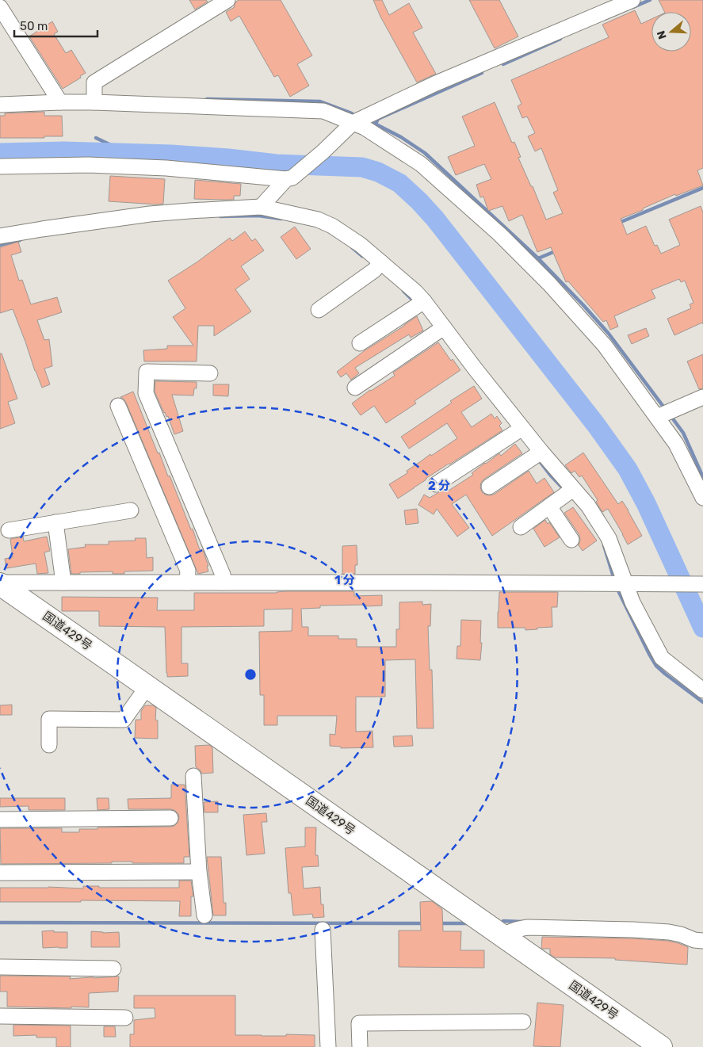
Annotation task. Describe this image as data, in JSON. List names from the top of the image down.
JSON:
{
  "streets": {
    "highway": ["国道429号"]
  },
  "scale_bar": "50 m",
  "north": "left",
  "rings": ["2 分", "1 分"]
}
